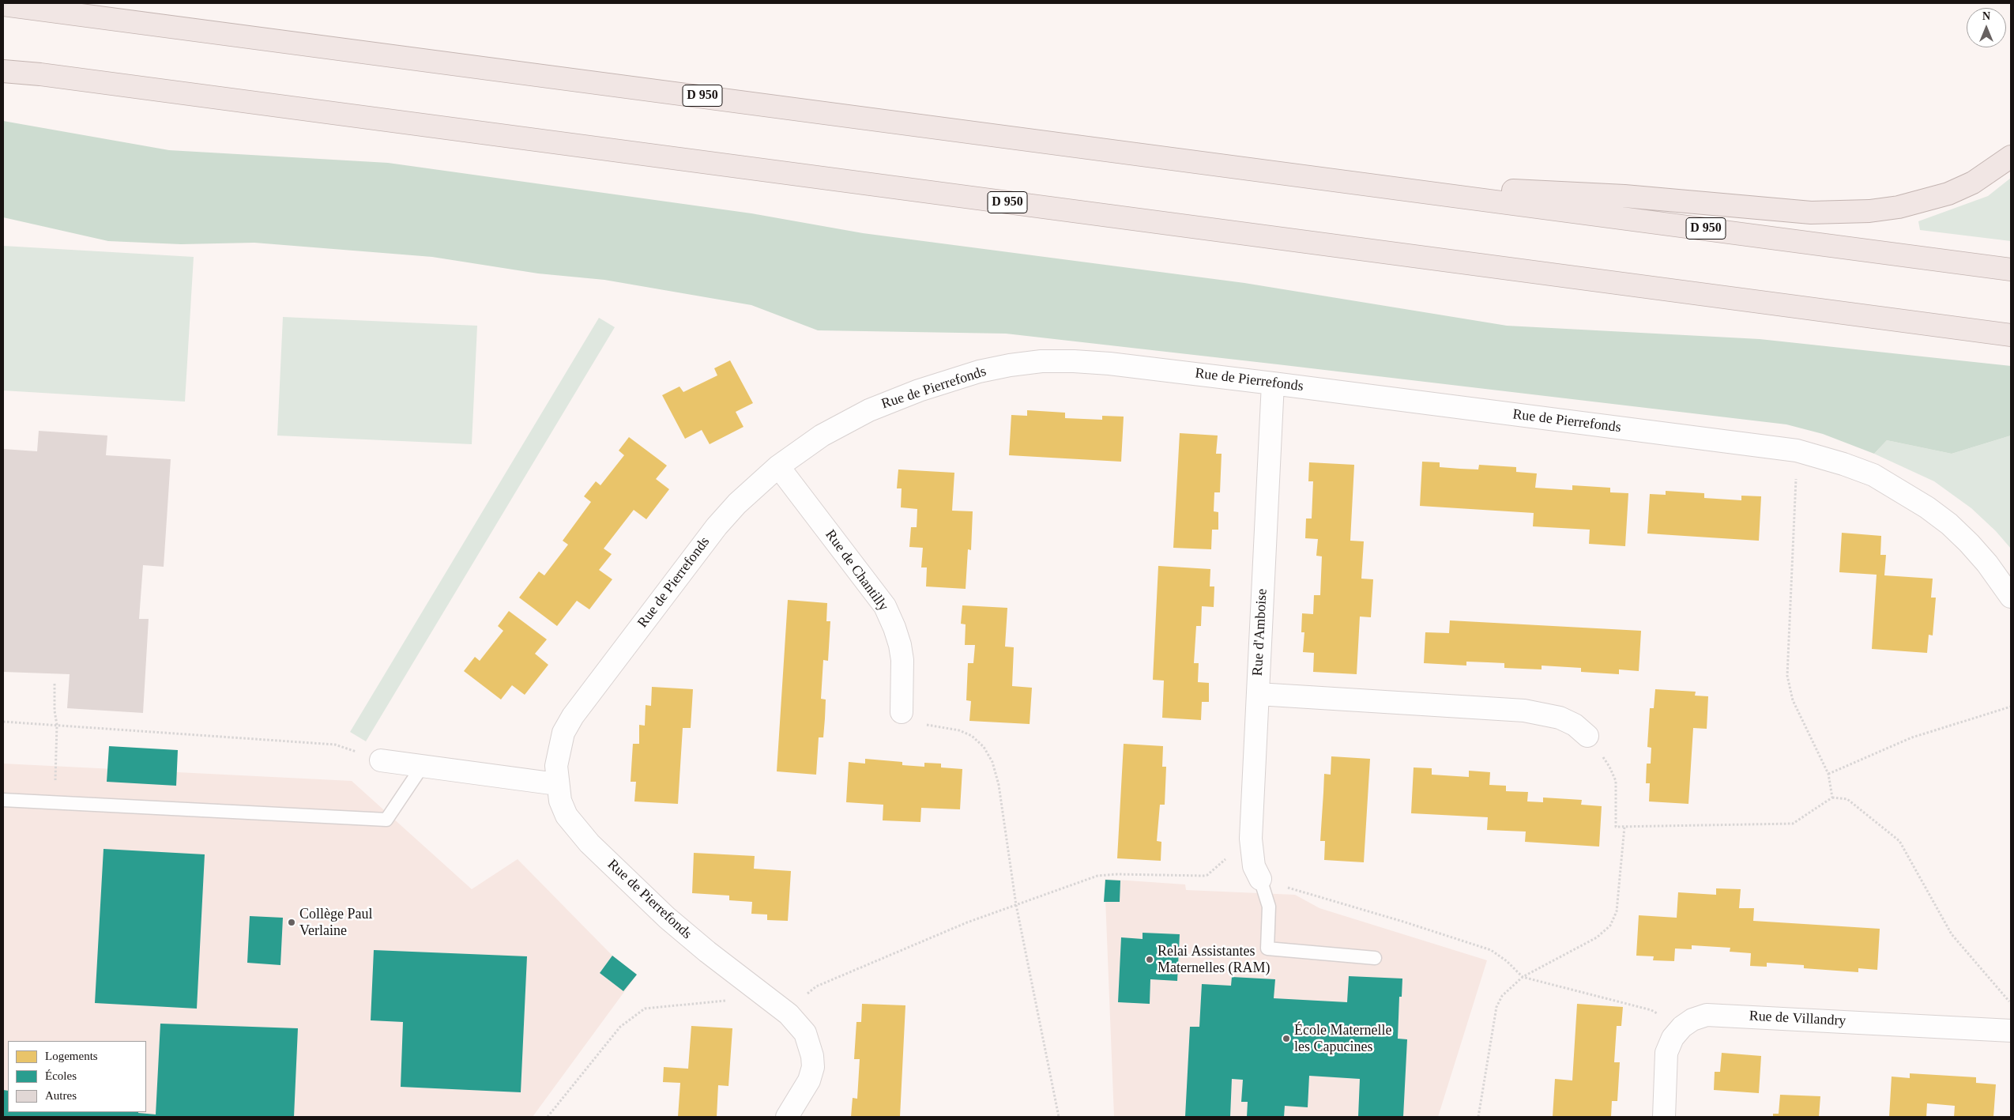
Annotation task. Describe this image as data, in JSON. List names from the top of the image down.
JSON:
{
  "streets": {
    "highway": ["D 950"],
    "street": [
      "Rue de Pierrefonds",
      "Rue de Chantilly",
      "Rue d'Amboise",
      "Rue de Villandry"
    ]
  },
  "crossings": [
    ["Rue de Pierrefonds", "Rue de Chantilly"],
    ["Rue de Pierrefonds", "Rue d'Amboise"]
  ],
  "places": ["Collège Paul Verlaine", "Relai Assistantes Maternelles (RAM)", "École Maternelle les Capucines"],
  "legend": ["Logements", "Écoles", "Autres"],
  "north": "top"
}
